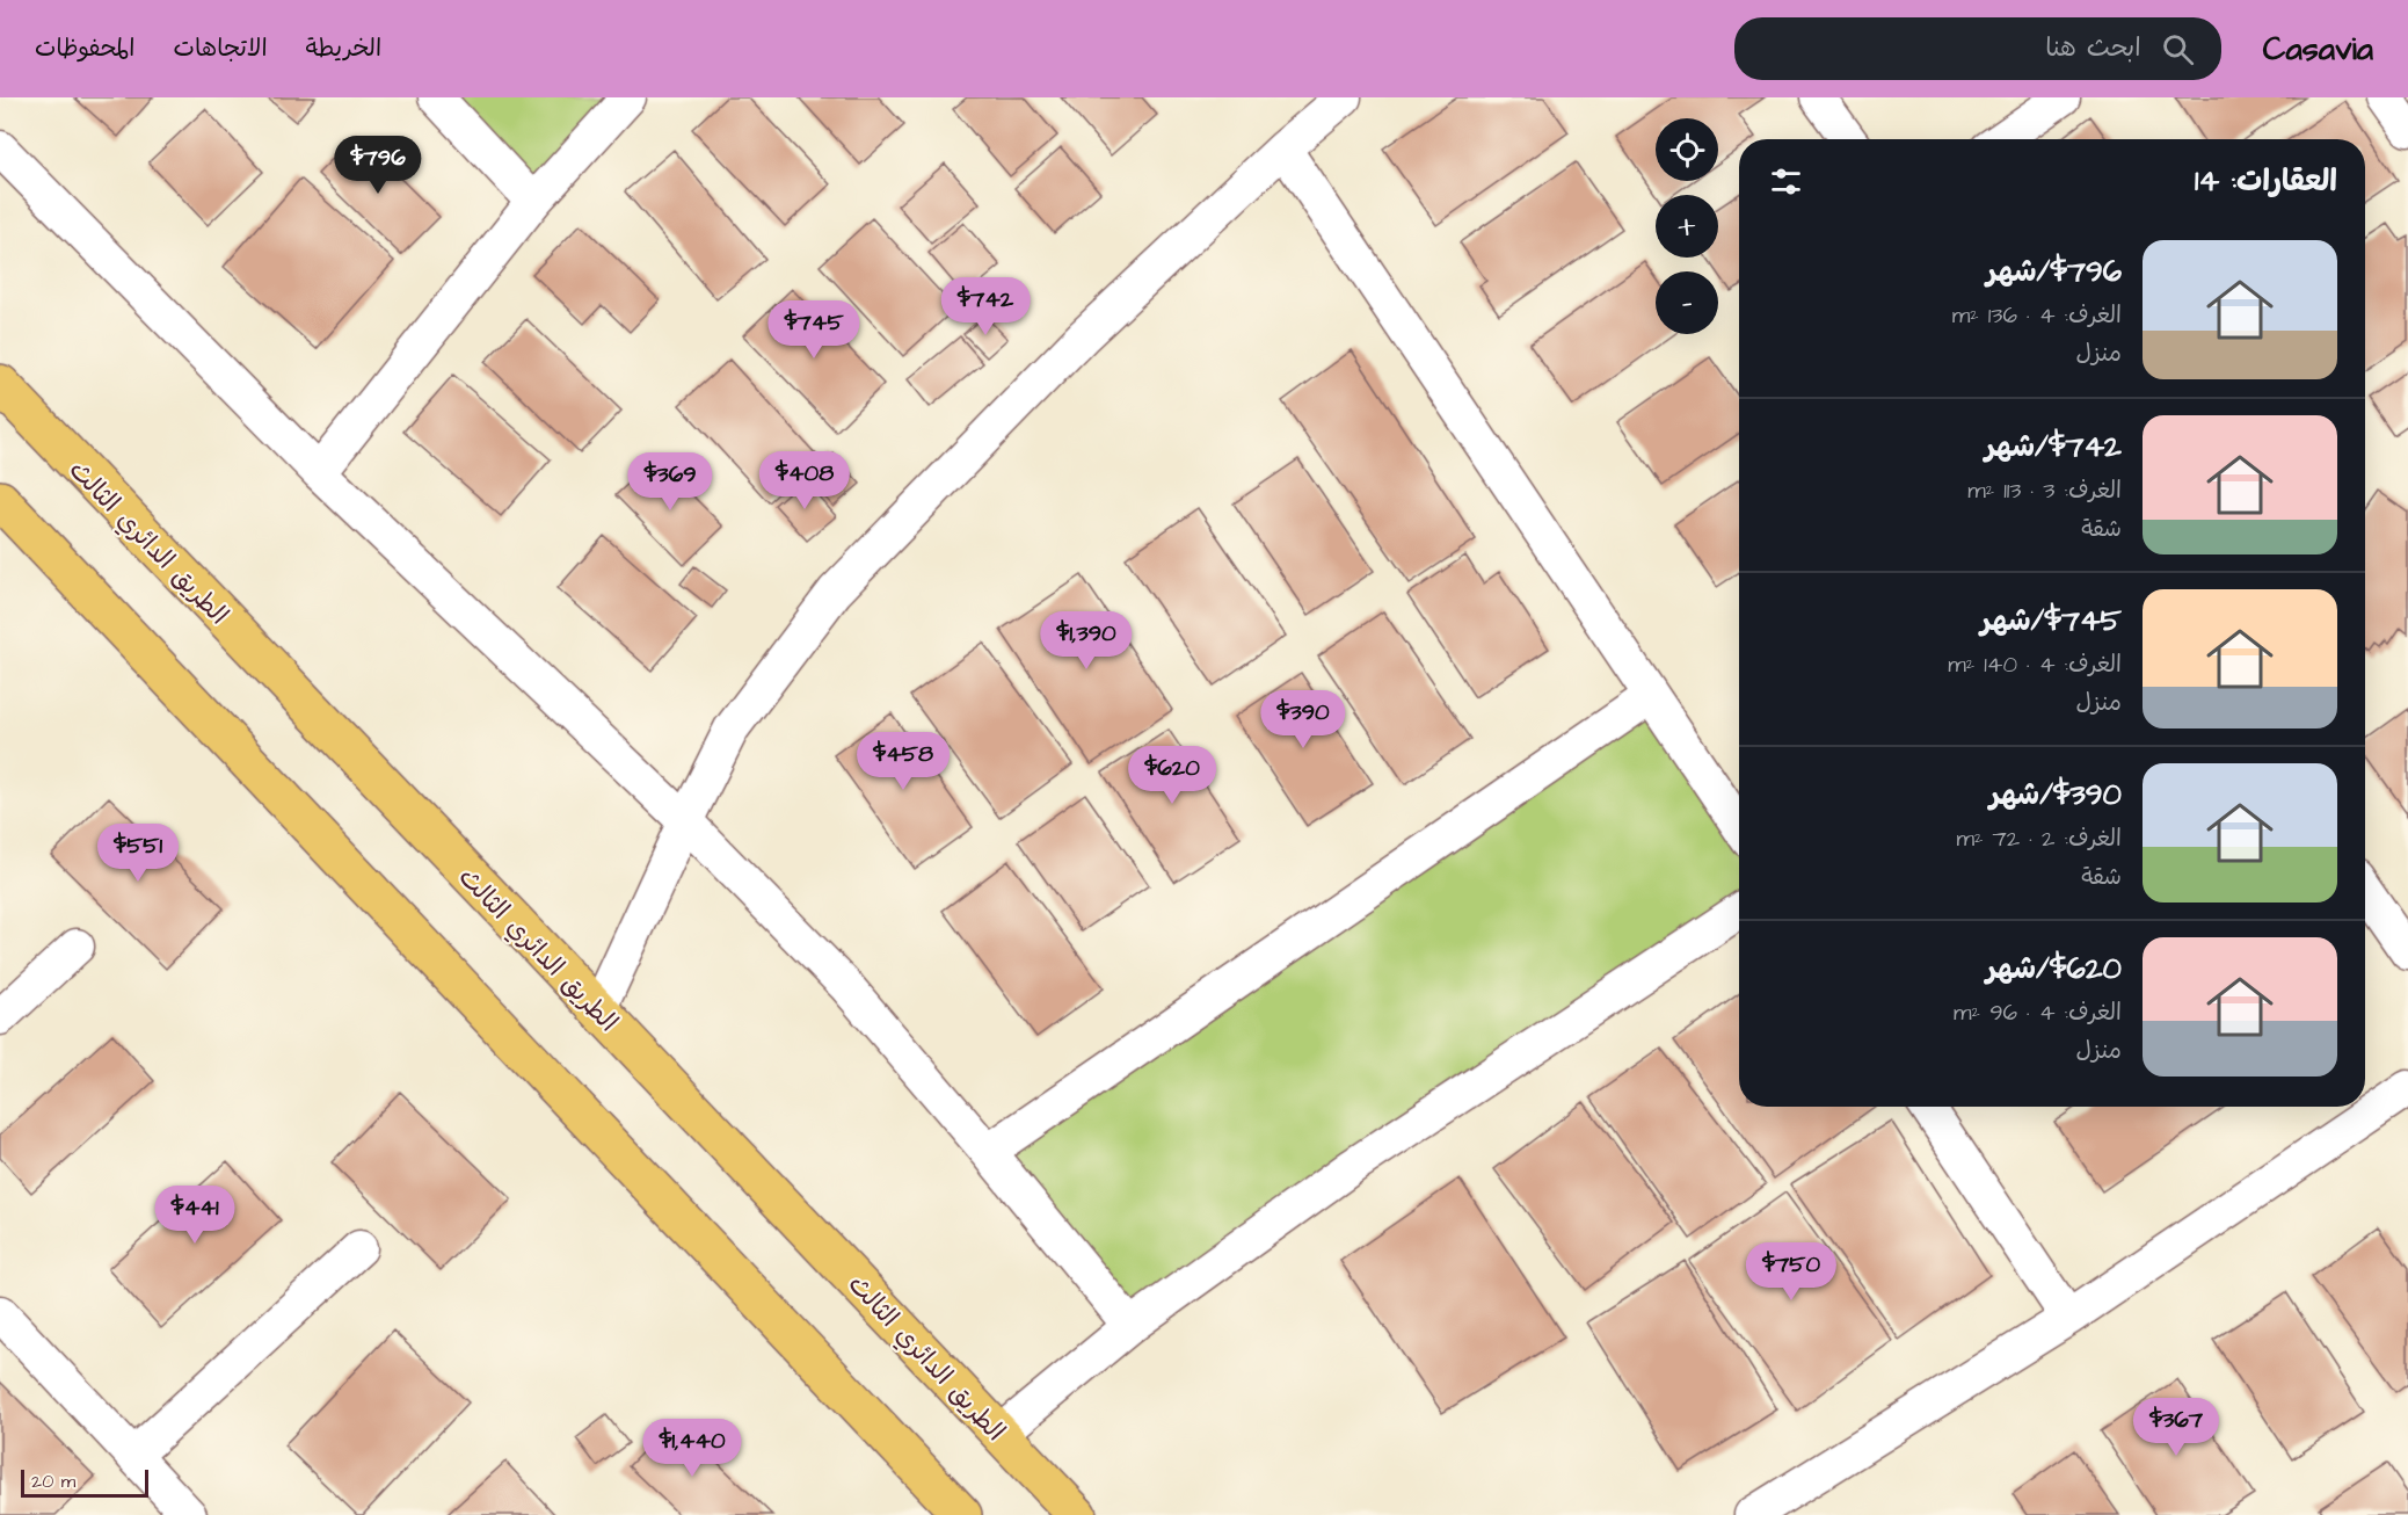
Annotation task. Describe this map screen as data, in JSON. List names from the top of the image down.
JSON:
{
  "streets": {
    "highway": ["الطريق الدائري الثالث"]
  },
  "scale_bar": "20 m",
  "page": {
    "header": "Casavia",
    "search": "ابحث هنا",
    "nav": ["الخريطة", "الاتجاهات", "المحفوظات"],
    "map_buttons": ["+", "−"],
    "price": [
      "$796",
      "$742",
      "$745",
      "$408",
      "$369",
      "$1,390",
      "$390",
      "$458",
      "$620",
      "$551",
      "$441",
      "$750",
      "$367",
      "$1,440"
    ],
    "heading": "العقارات: 14",
    "list": [
      {
        "name": "$796/شهر",
        "note": "الغرف: 4 · 136 m² · منزل"
      },
      {
        "name": "$742/شهر",
        "note": "الغرف: 3 · 113 m² · شقة"
      },
      {
        "name": "$745/شهر",
        "note": "الغرف: 4 · 140 m² · منزل"
      },
      {
        "name": "$390/شهر",
        "note": "الغرف: 2 · 72 m² · شقة"
      },
      {
        "name": "$620/شهر",
        "note": "الغرف: 4 · 96 m² · منزل"
      }
    ],
    "scale": "20 m"
  }
}
